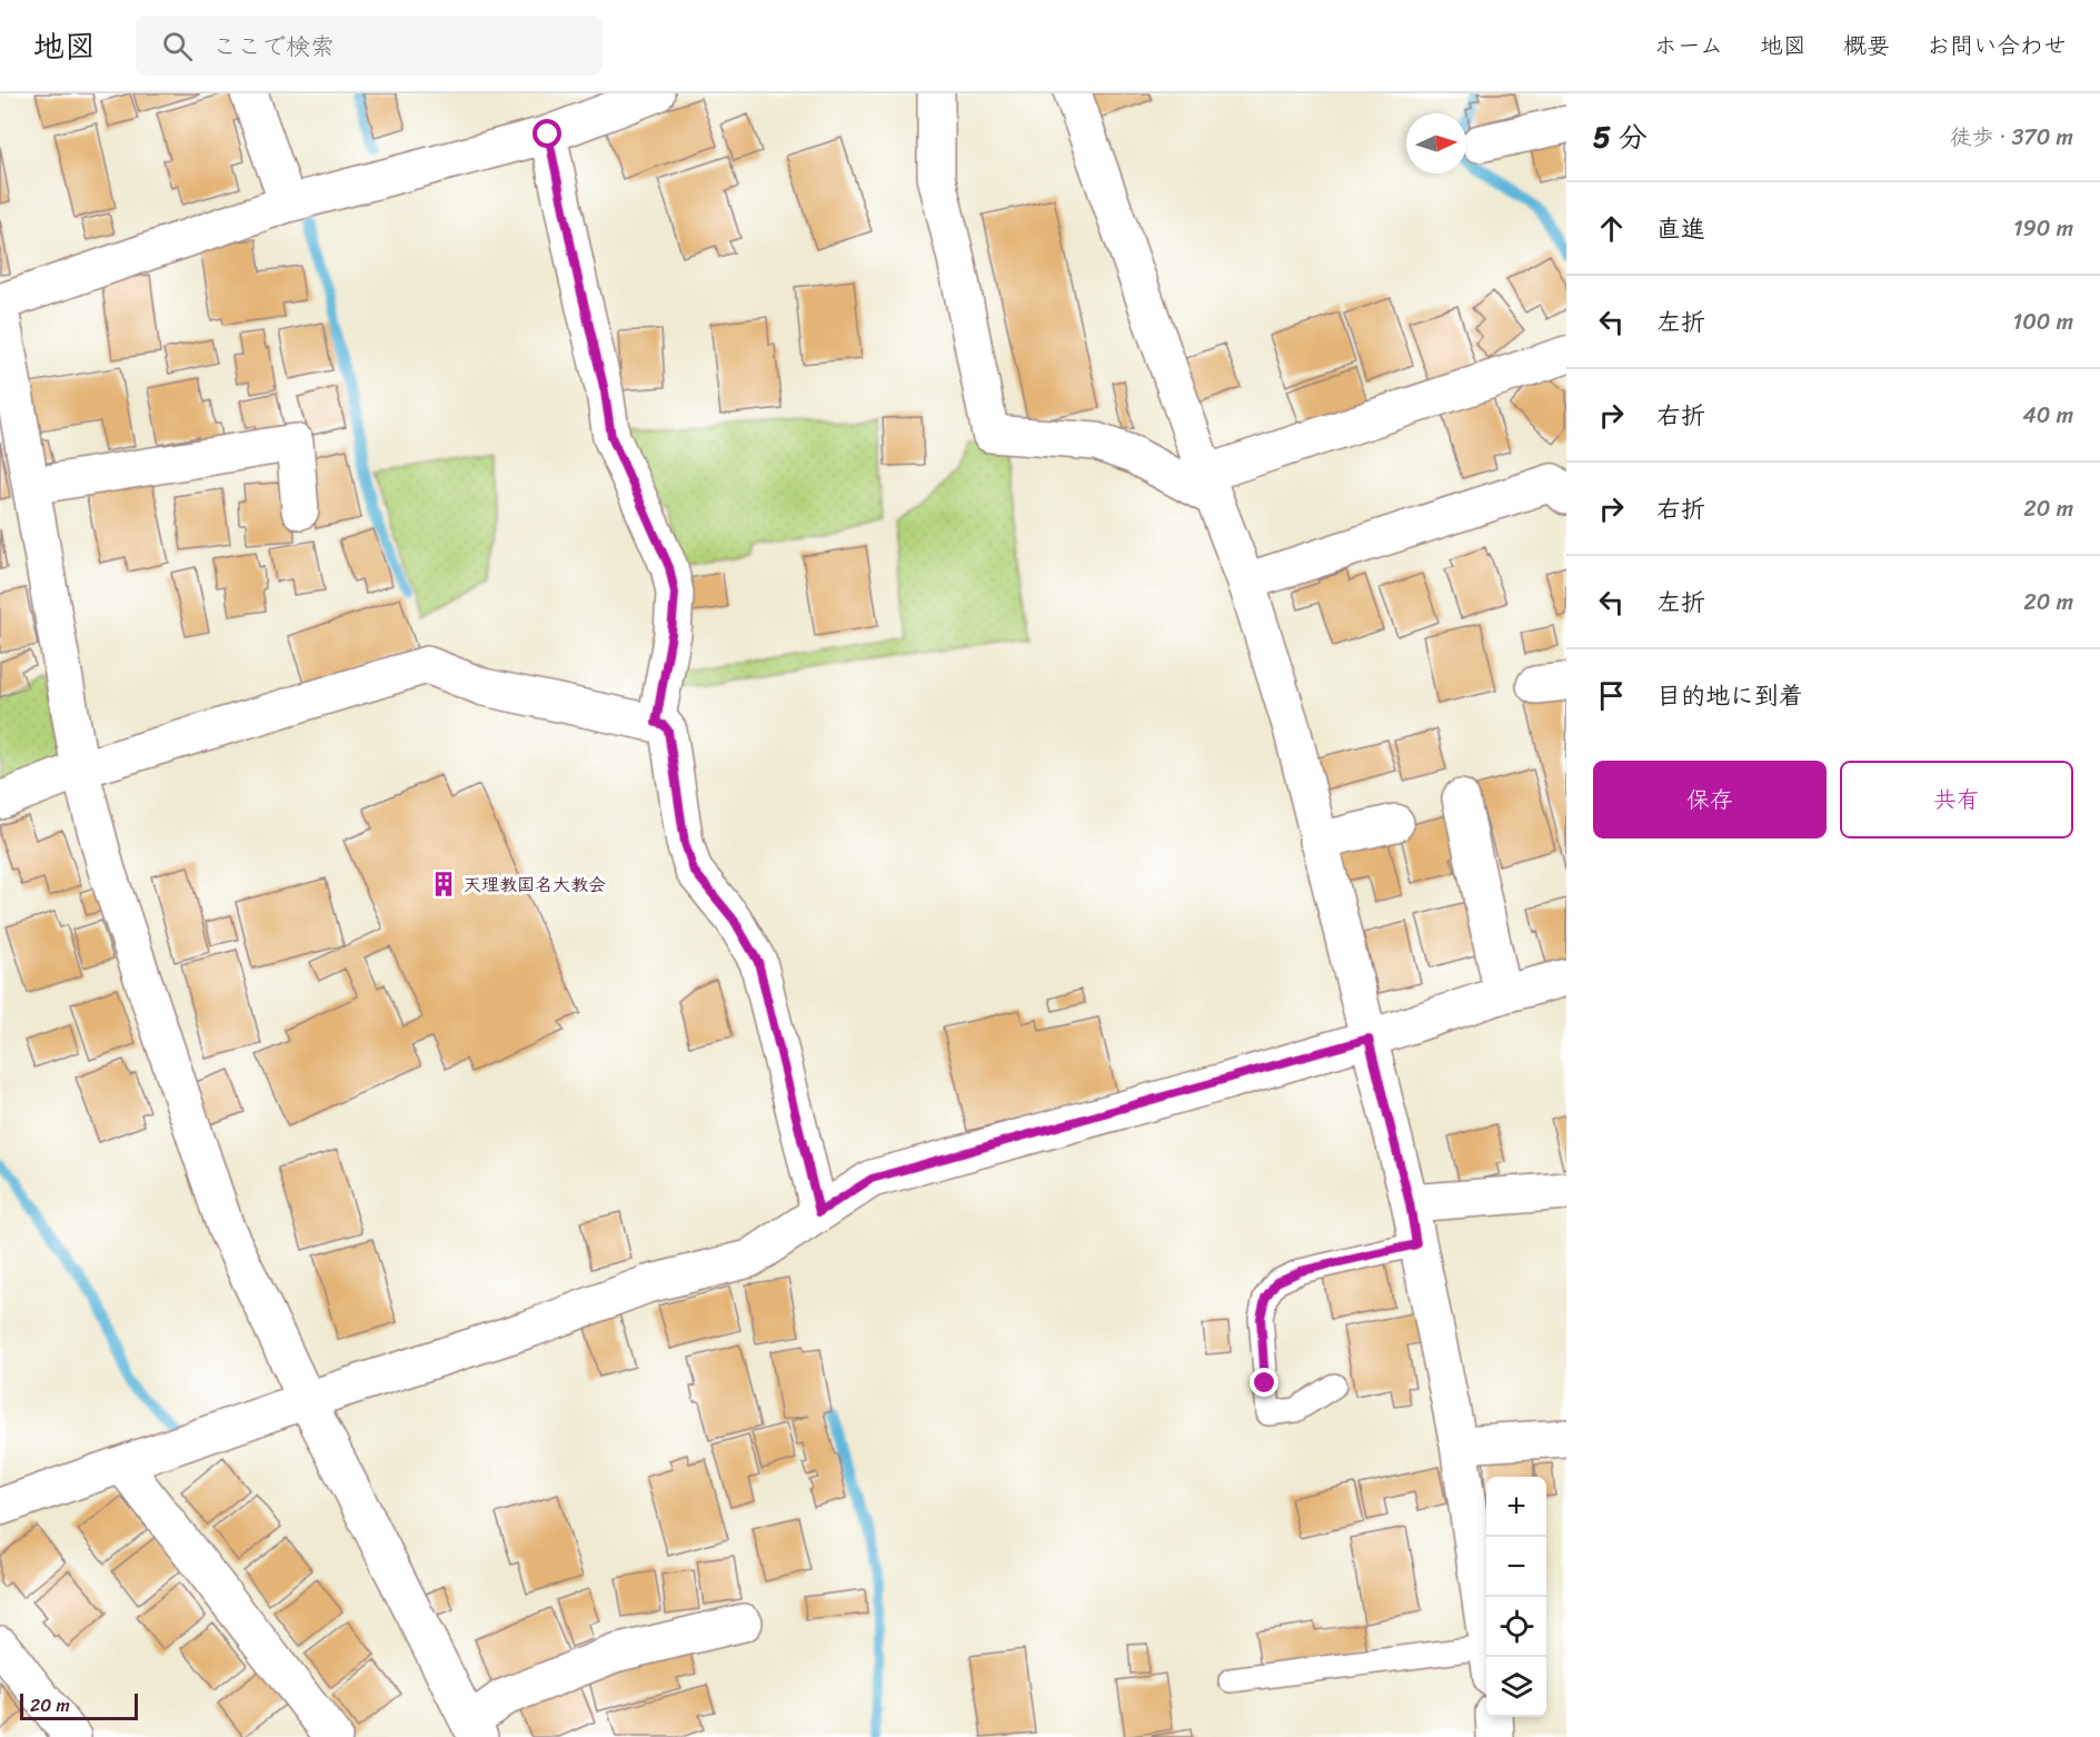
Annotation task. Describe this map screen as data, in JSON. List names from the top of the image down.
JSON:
{
  "places": {
    "building": ["天理教国名大教会"]
  },
  "scale_bar": "20 m",
  "north": "right",
  "page": {
    "header": "地図",
    "search": "ここで検索",
    "nav": [
      "ホーム",
      "地図",
      "概要",
      "お問い合わせ"
    ],
    "heading": ["5 分", "徒歩 · 370 m"],
    "list": [
      ["直進", "190 m"],
      ["左折", "100 m"],
      ["右折", "40 m"],
      ["右折", "20 m"],
      ["左折", "20 m"],
      "目的地に到着"
    ],
    "buttons": ["保存", "共有"],
    "map_buttons": ["+", "−"],
    "scale": "20 m"
  }
}
